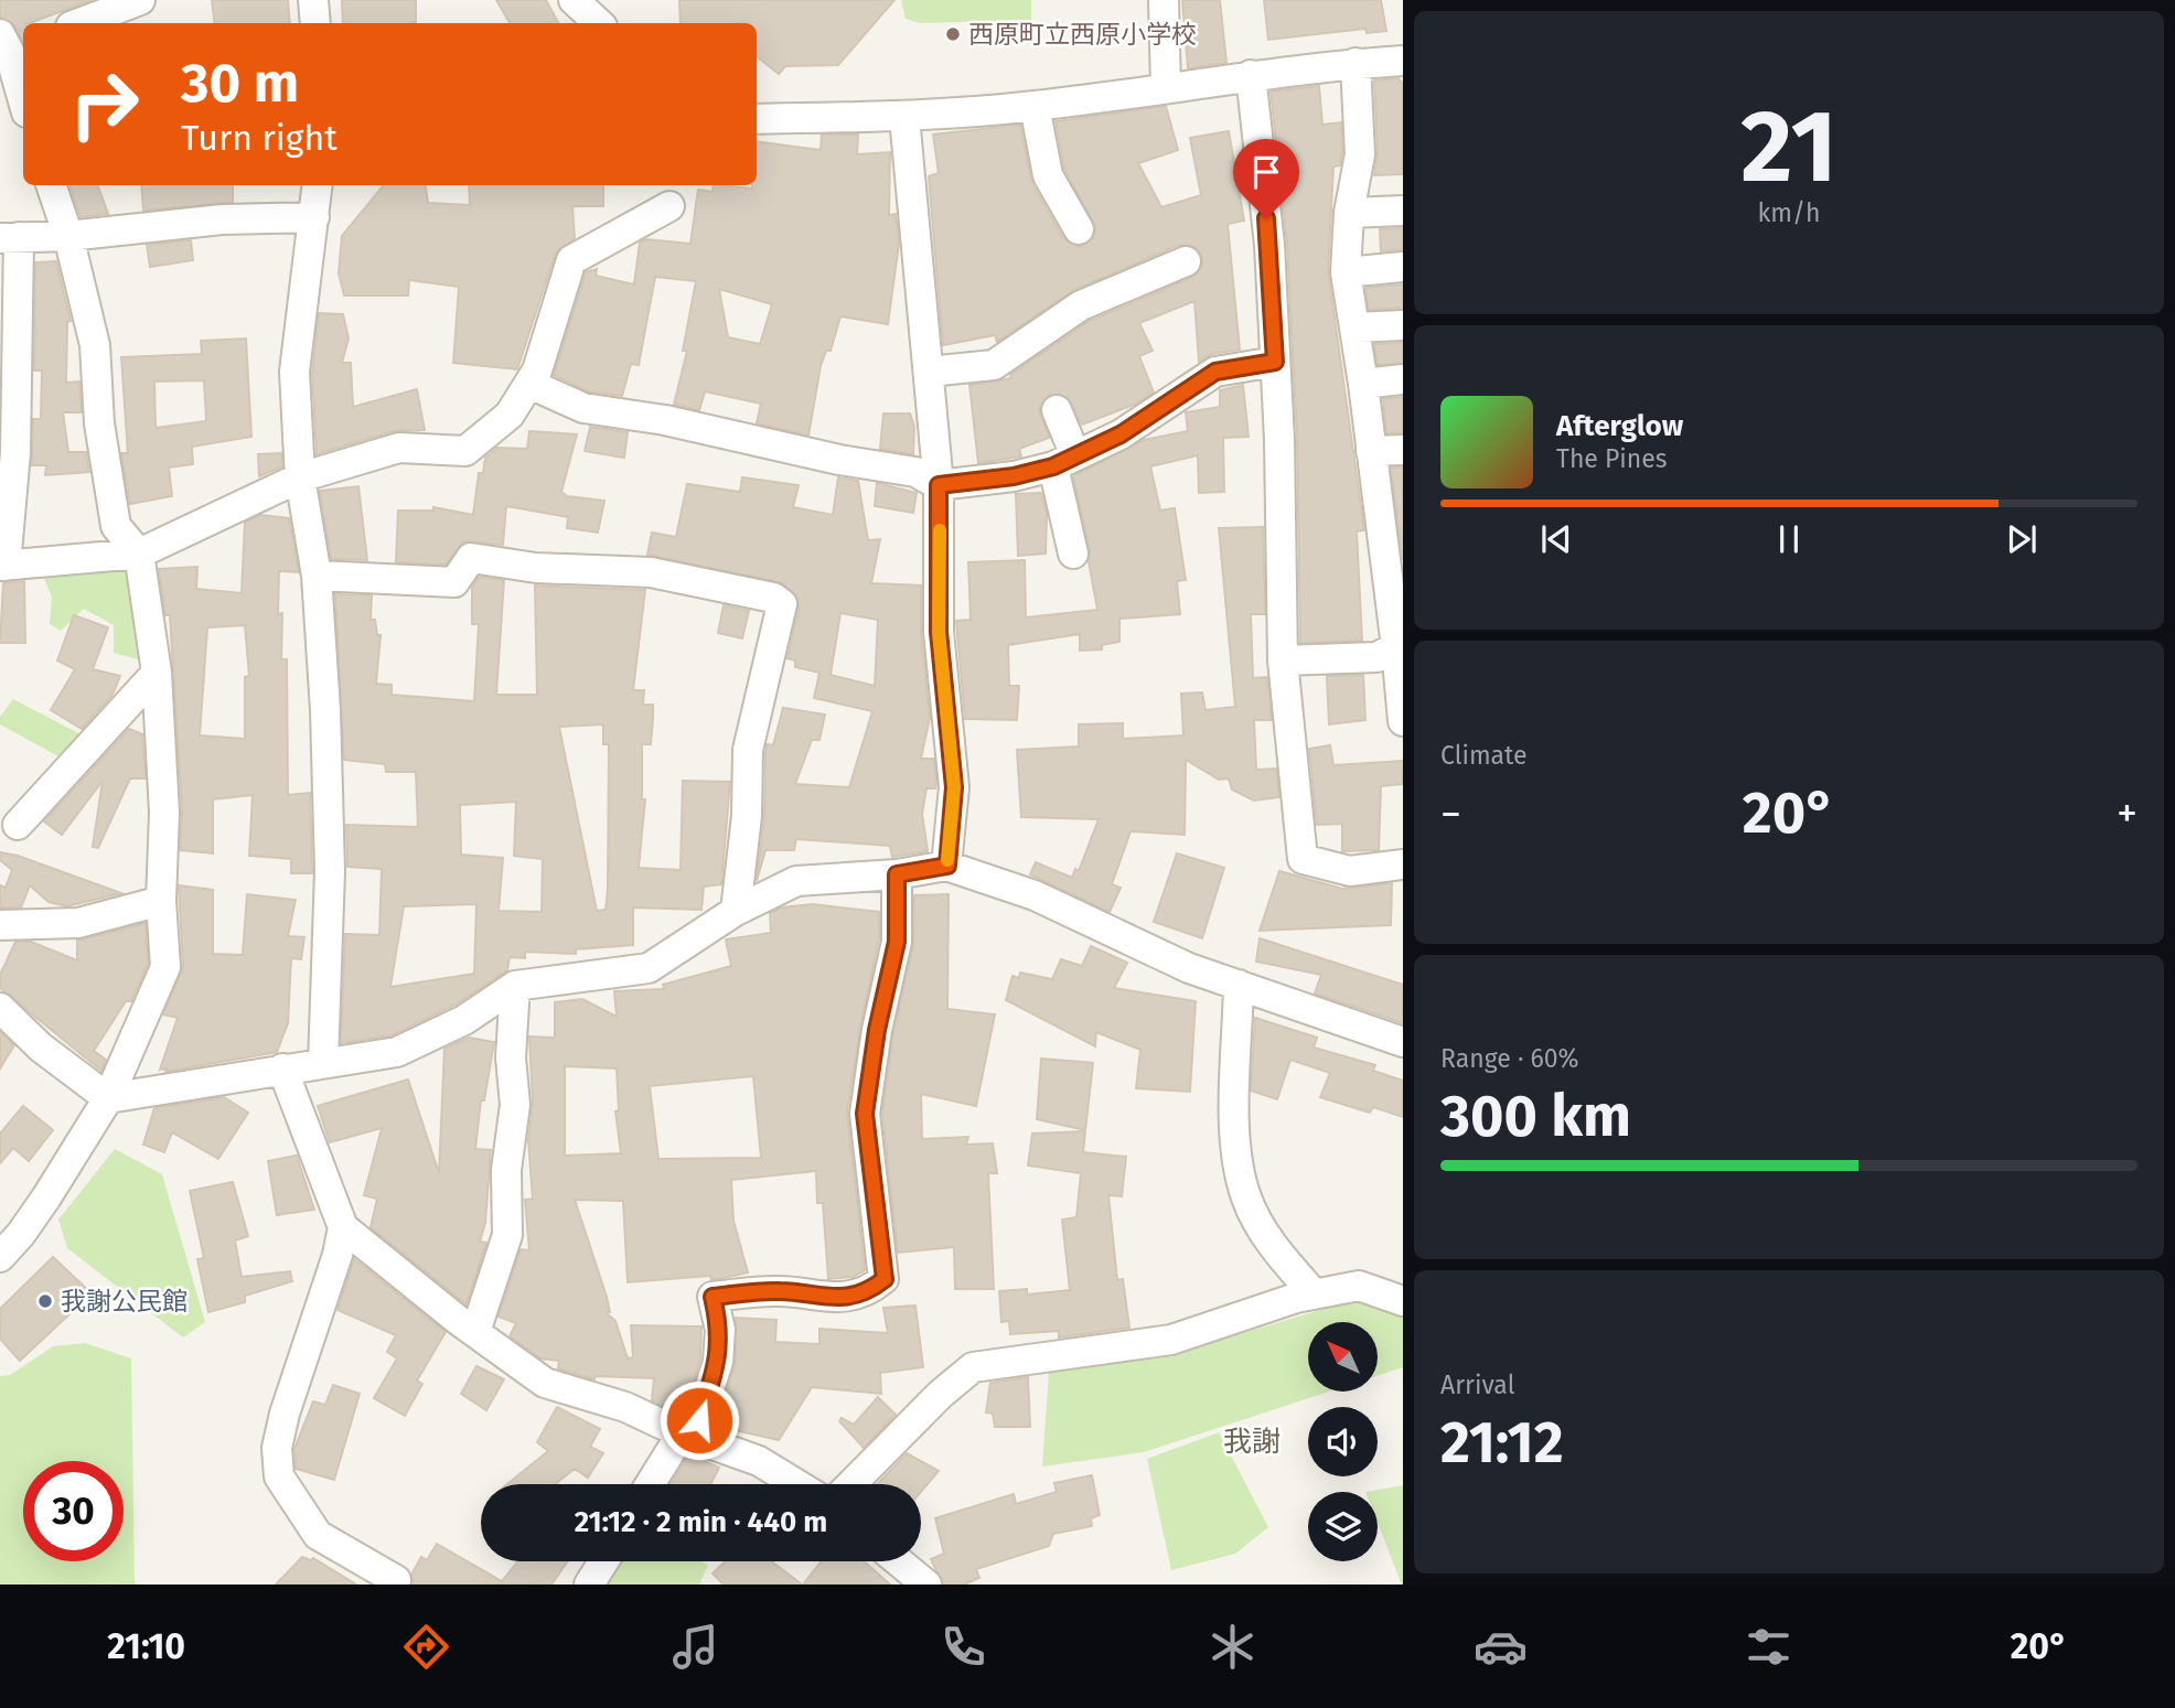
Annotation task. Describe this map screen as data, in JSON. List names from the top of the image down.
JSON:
{
  "districts": ["我謝"],
  "places": ["西原町立西原小学校", "我謝公民館"],
  "north": "top left",
  "page": {
    "tile": [
      ["21", "km/h"],
      "Climate",
      ["Range · 60%", "300 km"],
      ["Arrival", "21:12"]
    ],
    "turn": ["30 m", "Turn right"],
    "song": ["Afterglow", "The Pines"],
    "heat": ["−", "20°", "+"],
    "limit": "30",
    "trip": "21:12 · 2 min · 440 m",
    "tabs": ["21:10", "20°"]
  }
}
